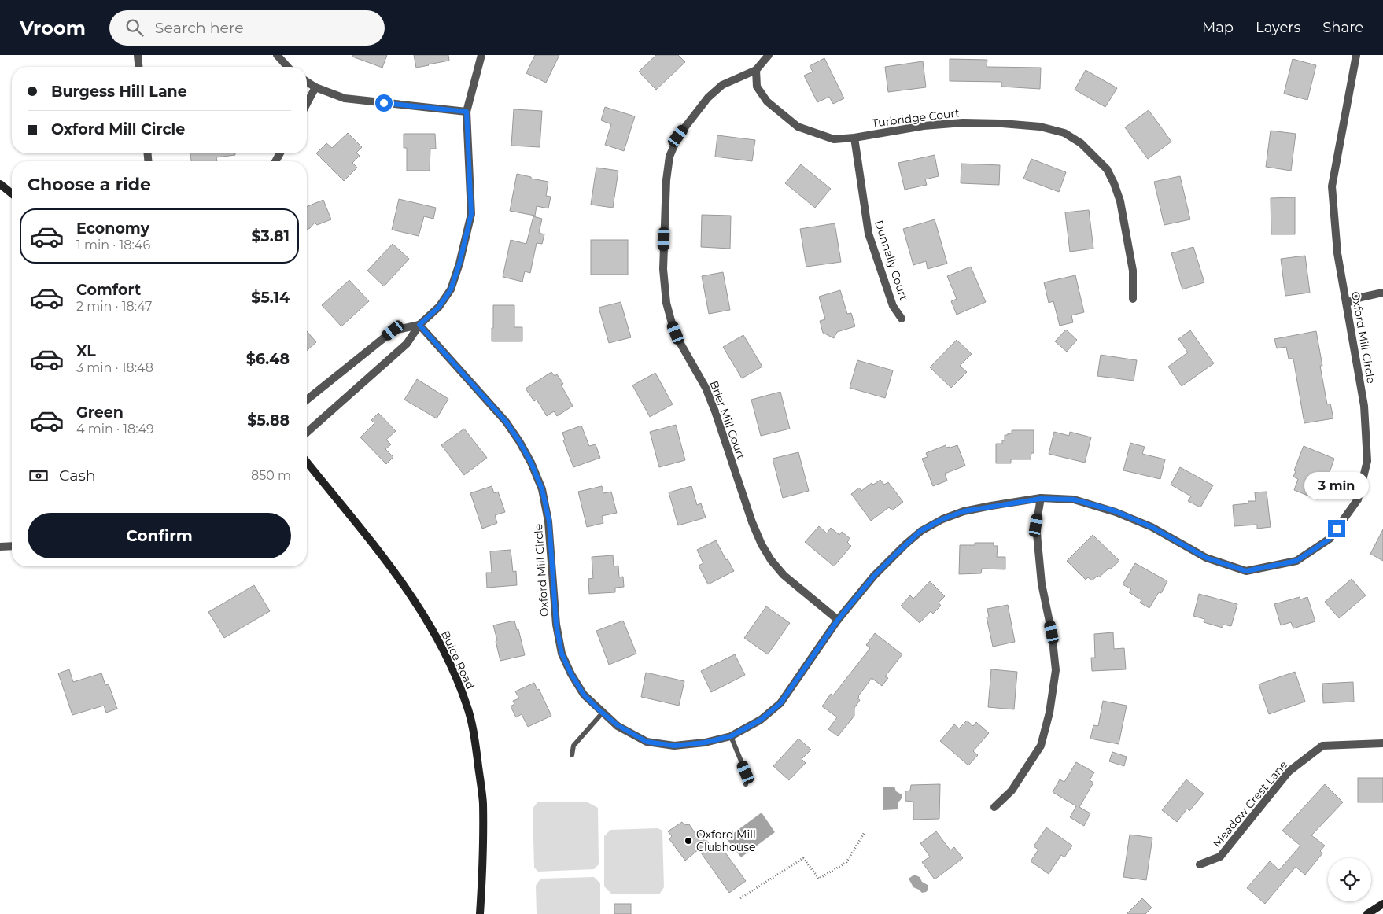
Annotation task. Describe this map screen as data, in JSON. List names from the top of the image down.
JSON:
{
  "streets": {
    "street": [
      "Turbridge Court",
      "Dunnally Court",
      "Oxford Mill Circle",
      "Brier Mill Court",
      "Buice Road",
      "Meadow Crest Lane"
    ]
  },
  "crossings": [
    ["Turbridge Court", "Dunnally Court"],
    ["Turbridge Court", "Brier Mill Court"],
    ["Oxford Mill Circle", "Brier Mill Court"]
  ],
  "places": ["Oxford Mill Clubhouse"],
  "page": {
    "header": "Vroom",
    "search": "Search here",
    "nav": ["Map", "Layers", "Share"],
    "banner": ["Burgess Hill Lane", "Oxford Mill Circle"],
    "heading": "Choose a ride",
    "list": [
      {
        "name": "Economy",
        "note": "1 min · 18:46",
        "value": "$3.81"
      },
      {
        "name": "Comfort",
        "note": "2 min · 18:47",
        "value": "$5.14"
      },
      {
        "name": "XL",
        "note": "3 min · 18:48",
        "value": "$6.48"
      },
      {
        "name": "Green",
        "note": "4 min · 18:49",
        "value": "$5.88"
      }
    ],
    "pay": ["Cash", "850 m"],
    "bubble": "3 min",
    "buttons": "Confirm"
  }
}
